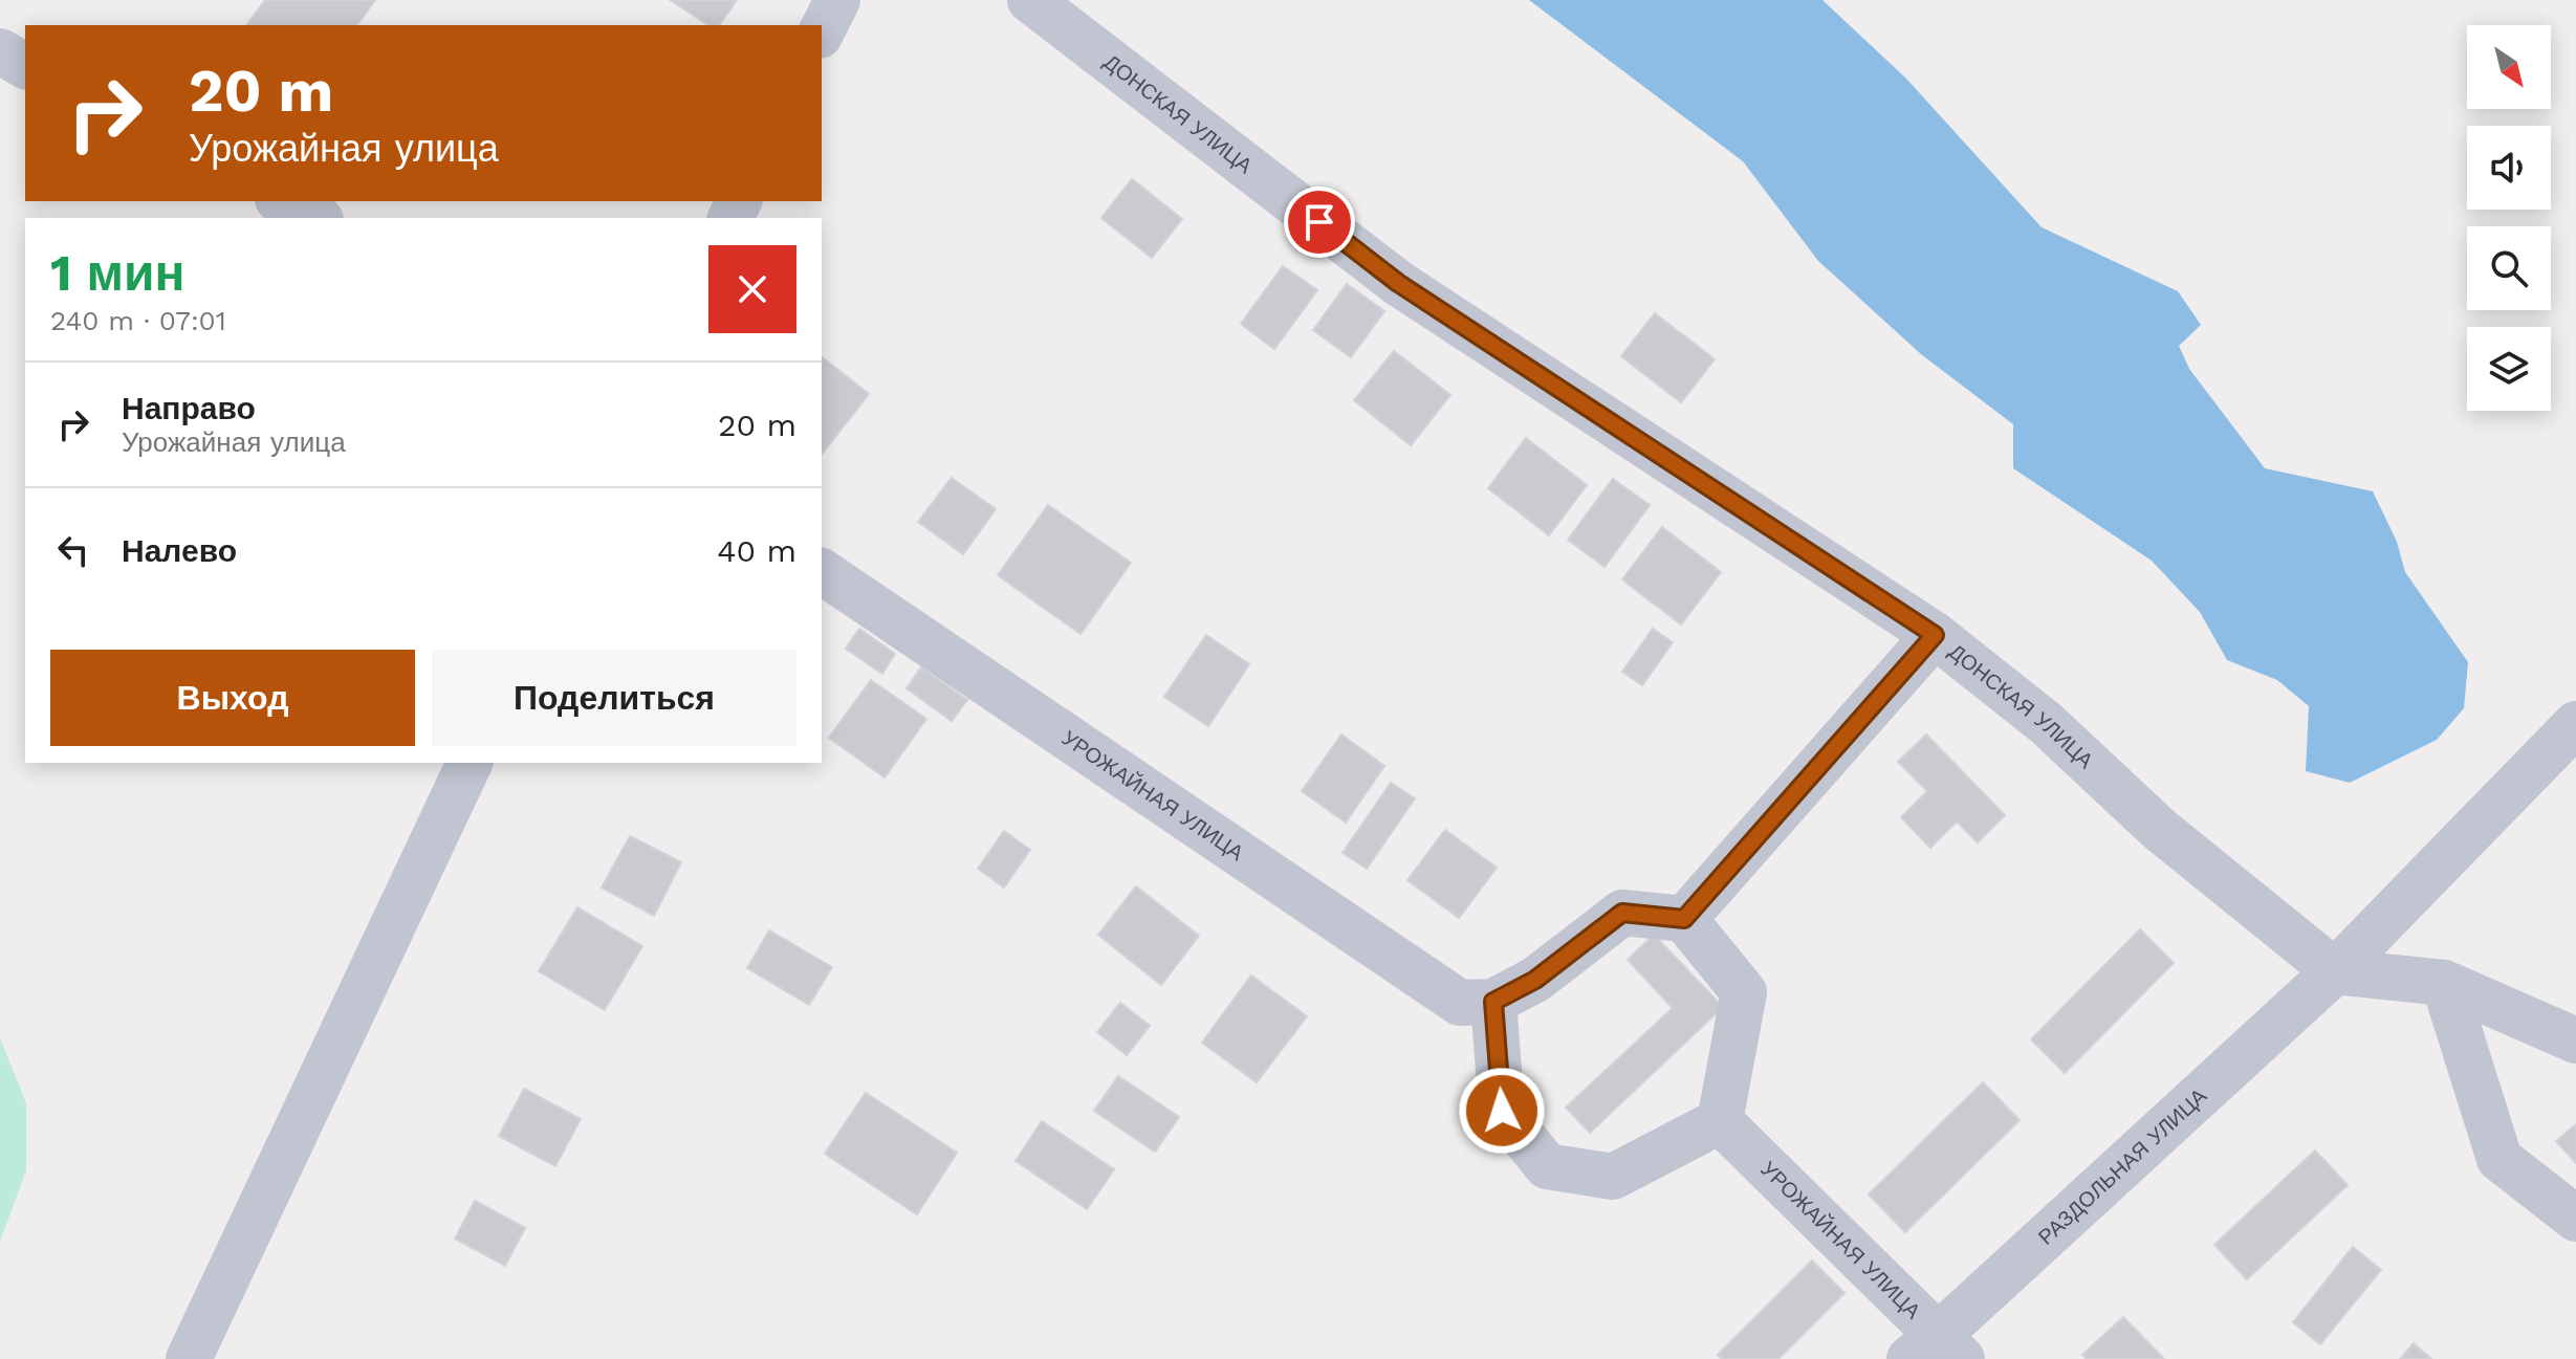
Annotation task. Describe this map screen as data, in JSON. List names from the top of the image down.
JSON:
{
  "streets": {
    "street": ["ДОНСКАЯ УЛИЦА", "УРОЖАЙНАЯ УЛИЦА", "РАЗДОЛЬНАЯ УЛИЦА"]
  },
  "crossings": [
    ["ДОНСКАЯ УЛИЦА", "РАЗДОЛЬНАЯ УЛИЦА"],
    ["УРОЖАЙНАЯ УЛИЦА", "РАЗДОЛЬНАЯ УЛИЦА"]
  ],
  "north": "bottom right",
  "page": {
    "turn": ["20 m", "Урожайная улица"],
    "heading": ["1 мин", "240 m · 07:01"],
    "list": [
      {
        "name": "Направо",
        "note": "Урожайная улица",
        "value": "20 m"
      },
      {
        "name": "Налево",
        "value": "40 m"
      }
    ],
    "buttons": ["Выход", "Поделиться"]
  }
}
